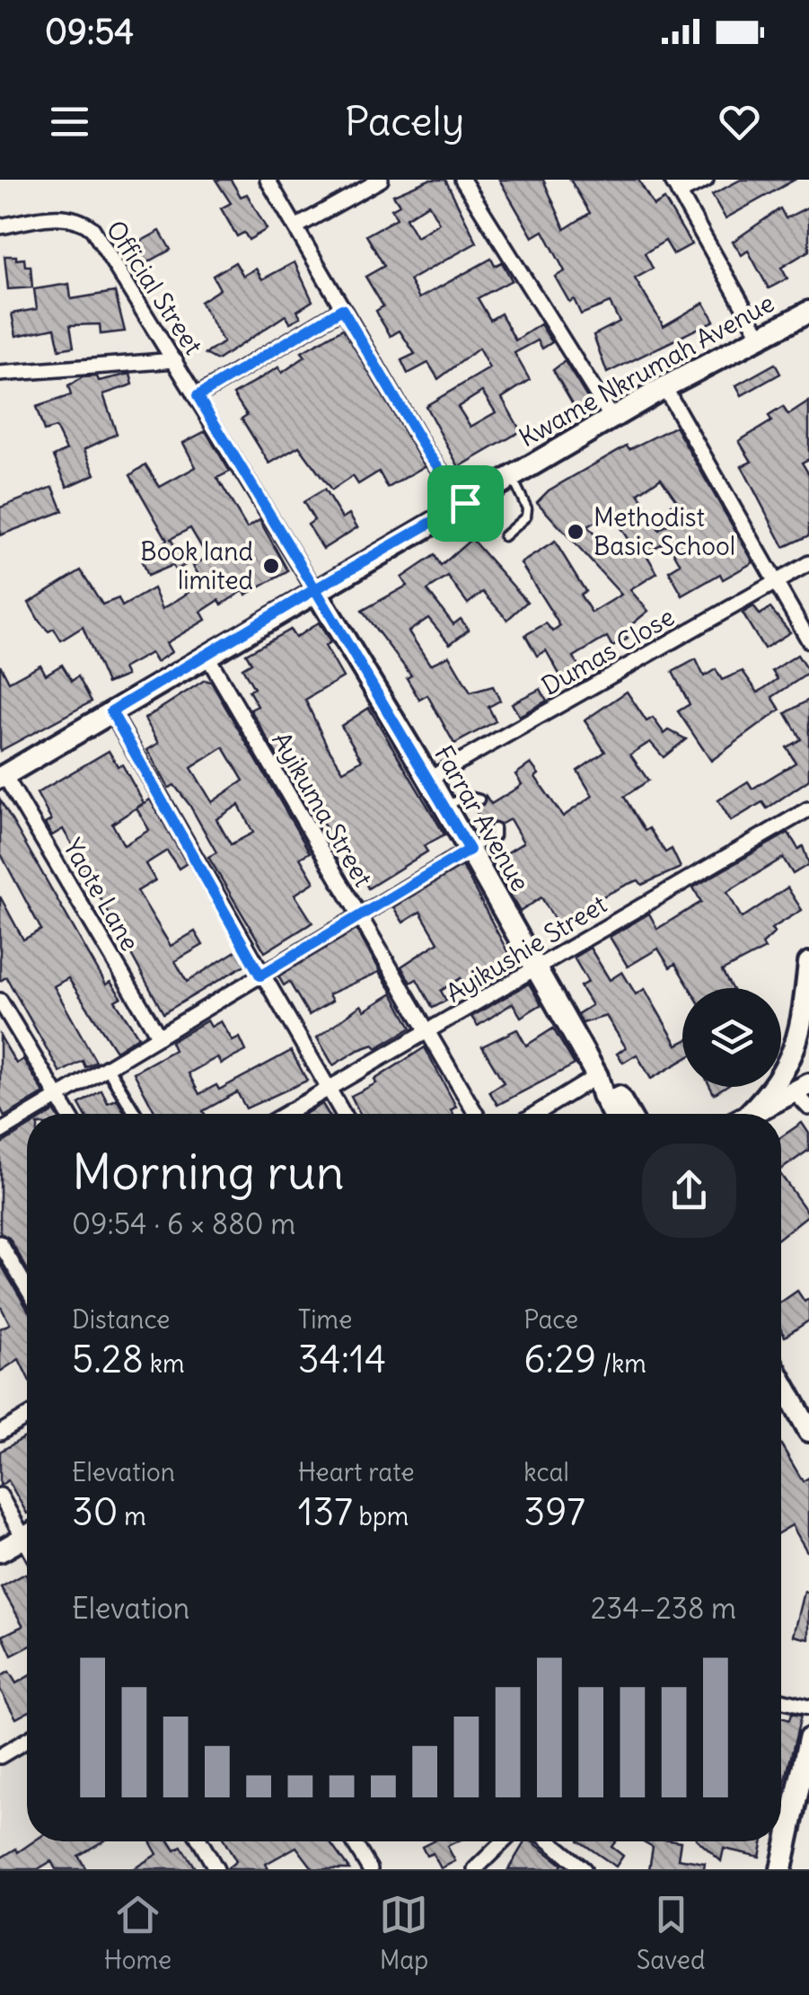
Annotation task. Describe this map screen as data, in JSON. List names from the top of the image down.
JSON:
{
  "streets": {
    "main road": ["Kwame Nkrumah Avenue", "Farrar Avenue"],
    "street": [
      "Official Street",
      "Dumas Close",
      "Ayikuma Street",
      "Yaote Lane",
      "Ayikushie Street"
    ]
  },
  "crossings": [
    ["Official Street", "Kwame Nkrumah Avenue"],
    ["Official Street", "Farrar Avenue"],
    ["Kwame Nkrumah Avenue", "Ayikuma Street"],
    ["Kwame Nkrumah Avenue", "Farrar Avenue"],
    ["Kwame Nkrumah Avenue", "Yaote Lane"],
    ["Dumas Close", "Farrar Avenue"],
    ["Ayikuma Street", "Ayikushie Street"],
    ["Farrar Avenue", "Ayikushie Street"]
  ],
  "places": ["Methodist Basic School", "Book land limited"],
  "page": {
    "status": "09:54",
    "header": "Pacely",
    "heading": ["Morning run", "09:54 · 6 × 880 m"],
    "stats": [
      ["Distance", "5.28 km"],
      ["Time", "34:14"],
      ["Pace", "6:29 /km"],
      ["Elevation", "30 m"],
      ["Heart rate", "137 bpm"],
      ["kcal", "397"]
    ],
    "chart": ["Elevation", "234–238 m"],
    "tabs": ["Home", "Map", "Saved"]
  }
}
